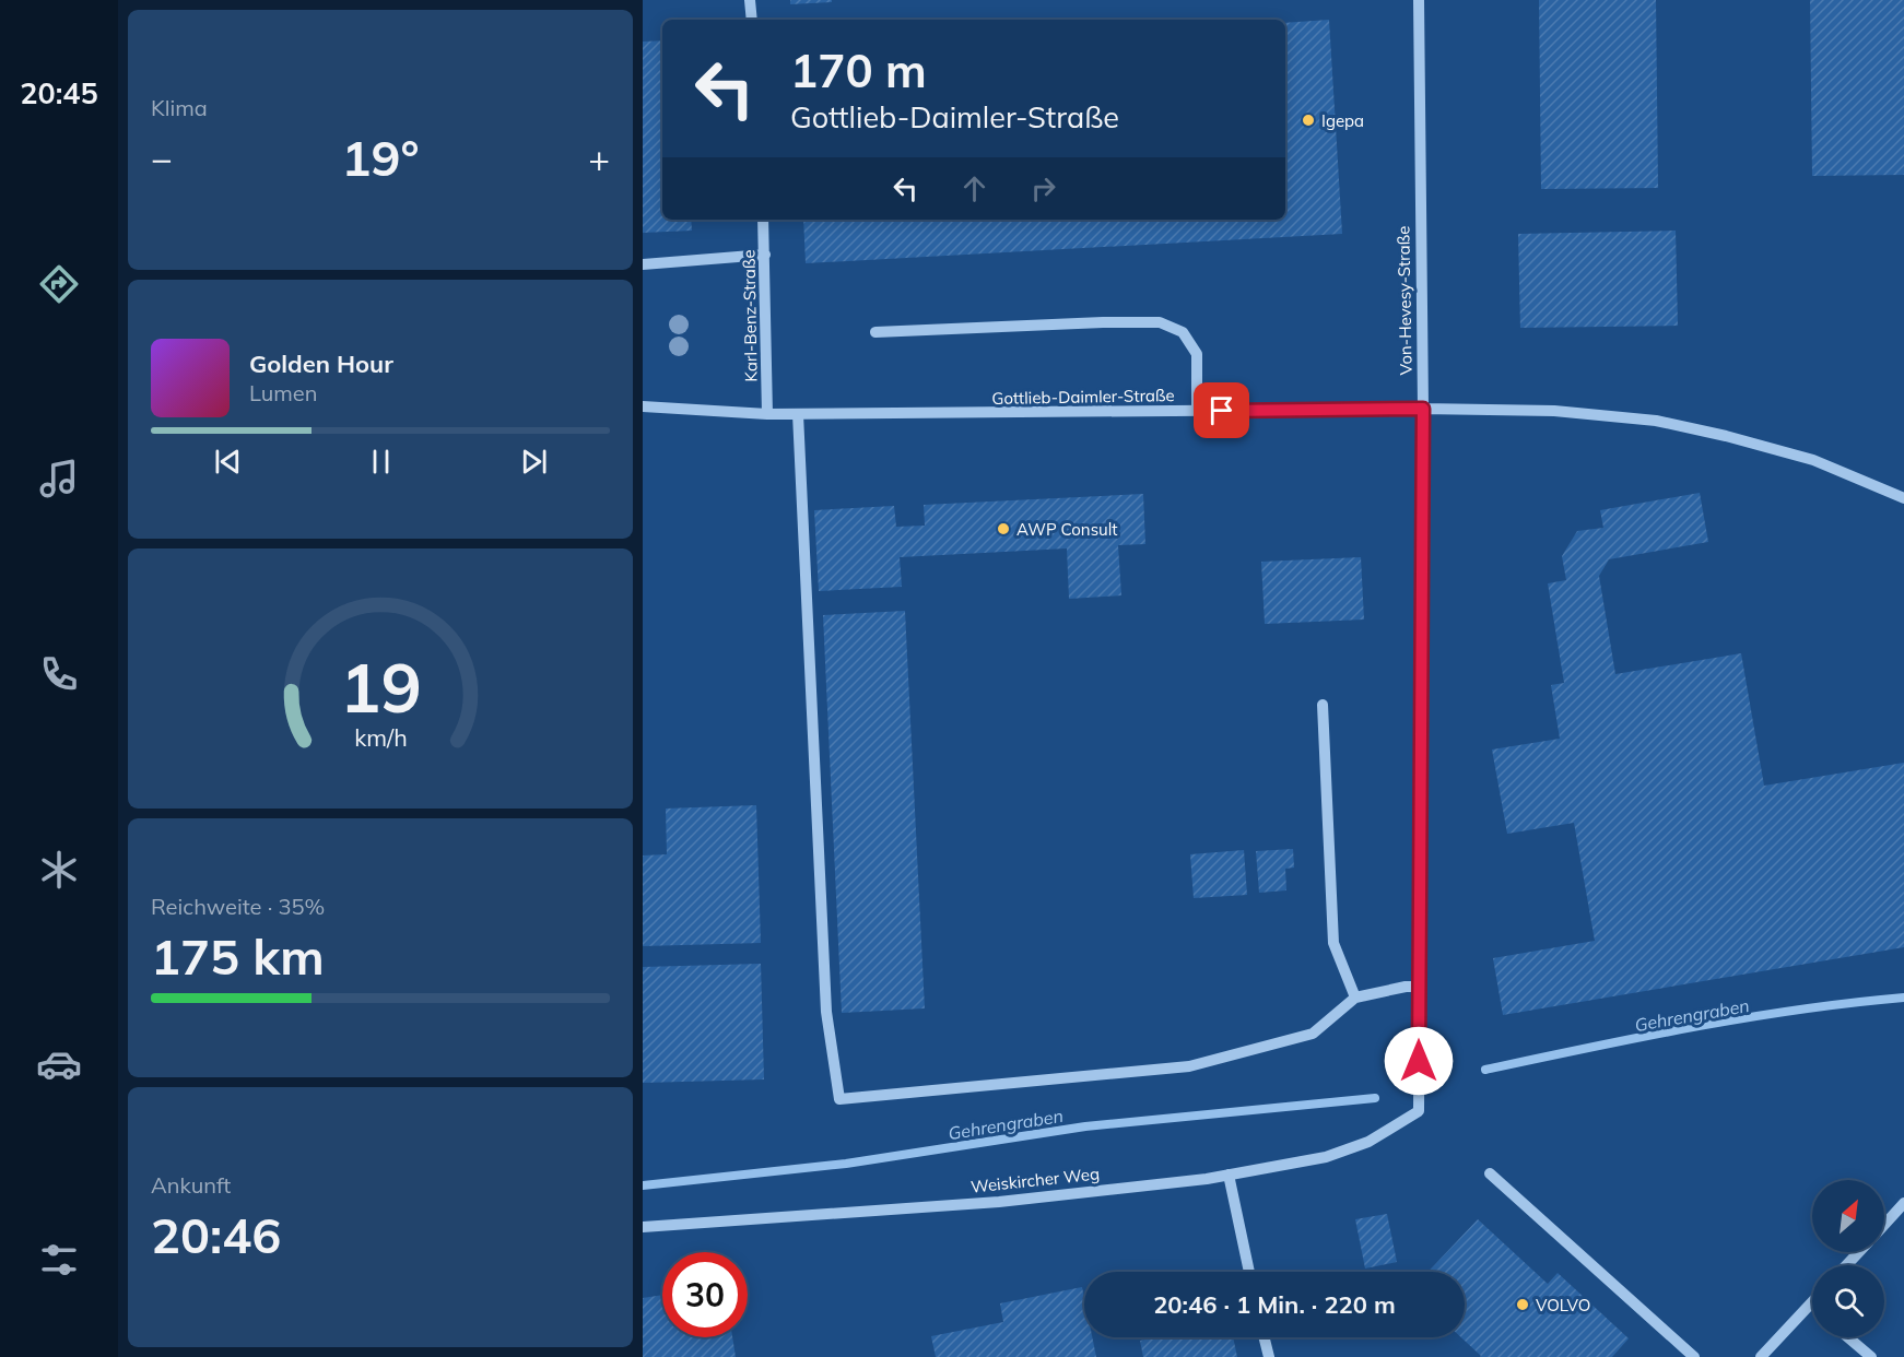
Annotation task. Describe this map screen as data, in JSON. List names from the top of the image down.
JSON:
{
  "streets": {
    "street": [
      "Von-Hevesy-Straße",
      "Karl-Benz-Straße",
      "Gottlieb-Daimler-Straße",
      "Weiskircher Weg"
    ]
  },
  "crossings": [
    ["Von-Hevesy-Straße", "Gottlieb-Daimler-Straße"],
    ["Von-Hevesy-Straße", "Weiskircher Weg"],
    ["Karl-Benz-Straße", "Gottlieb-Daimler-Straße"]
  ],
  "water": ["Gehrengraben"],
  "places": ["Igepa", "AWP Consult", "VOLVO"],
  "north": "top right",
  "page": {
    "tabs": "20:45",
    "tile": [
      "Klima",
      ["Reichweite · 35%", "175 km"],
      ["Ankunft", "20:46"]
    ],
    "turn": ["170 m", "Gottlieb-Daimler-Straße"],
    "heat": ["−", "19°", "+"],
    "song": ["Golden Hour", "Lumen"],
    "limit": "30",
    "trip": "20:46 · 1 Min. · 220 m",
    "gauge": ["19", "km/h"]
  }
}
